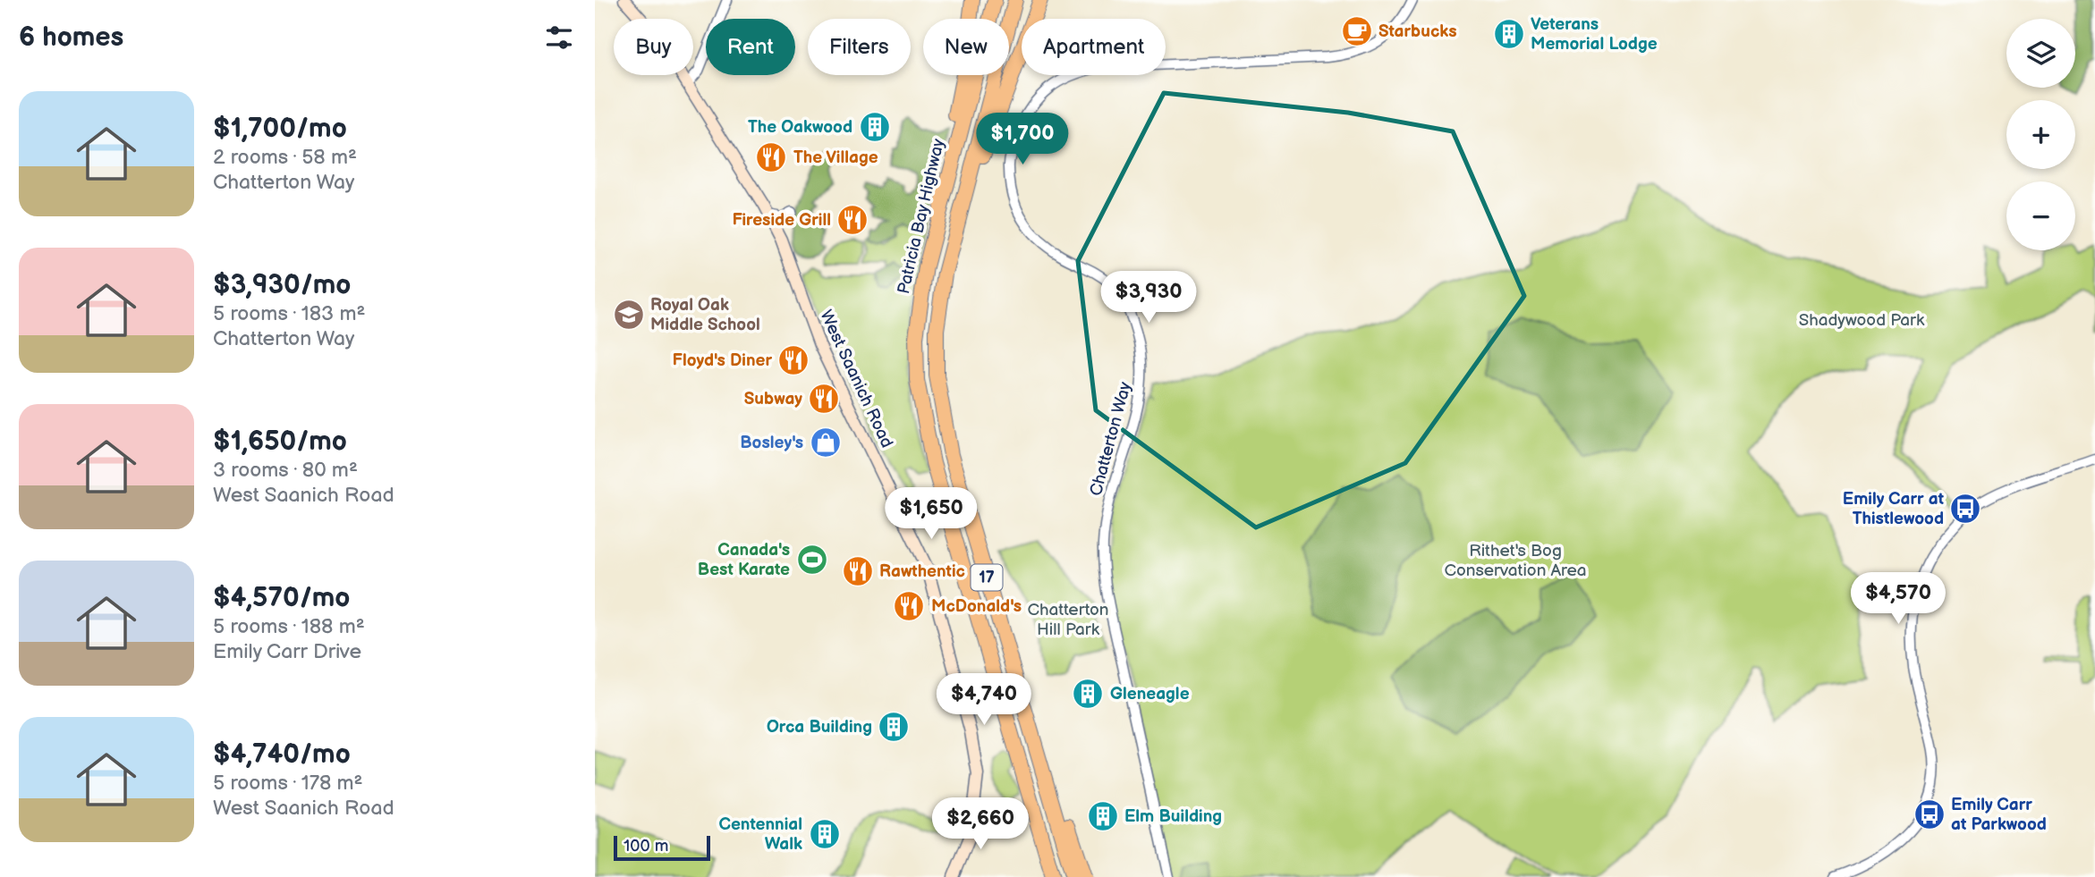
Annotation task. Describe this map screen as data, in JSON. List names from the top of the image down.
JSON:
{
  "streets": {
    "highway": ["Patricia Bay Highway", "17"],
    "main road": ["West Saanich Road"],
    "street": ["Chatterton Way"]
  },
  "parks": ["Shadywood Park", "Rithet's Bog Conservation Area", "Chatterton Hill Park"],
  "places": {
    "cafe": ["Starbucks"],
    "building": [
      "Veterans Memorial Lodge",
      "The Oakwood",
      "Gleneagle",
      "Orca Building",
      "Elm Building",
      "Centennial Walk"
    ],
    "restaurant": [
      "The Village",
      "Fireside Grill",
      "Floyd's Diner",
      "Subway",
      "Rawthentic",
      "McDonald's"
    ],
    "school or university": ["Royal Oak Middle School"],
    "shop": ["Bosley's"],
    "bus stop": ["Emily Carr at Thistlewood", "Emily Carr at Parkwood"],
    "sports": ["Canada's Best Karate"]
  },
  "scale_bar": "100 m",
  "page": {
    "heading": "6 homes",
    "map_buttons": ["+", "−"],
    "chip": [
      "Buy",
      "Rent",
      "Filters",
      "New",
      "Apartment"
    ],
    "list": [
      {
        "name": "$1,700/mo",
        "note": "2 rooms · 58 m² · Chatterton Way"
      },
      {
        "name": "$3,930/mo",
        "note": "5 rooms · 183 m² · Chatterton Way"
      },
      {
        "name": "$1,650/mo",
        "note": "3 rooms · 80 m² · West Saanich Road"
      },
      {
        "name": "$4,570/mo",
        "note": "5 rooms · 188 m² · Emily Carr Drive"
      },
      {
        "name": "$4,740/mo",
        "note": "5 rooms · 178 m² · West Saanich Road"
      }
    ],
    "price": [
      "$1,700",
      "$3,930",
      "$1,650",
      "$4,570",
      "$4,740",
      "$2,660"
    ],
    "scale": "100 m"
  }
}
